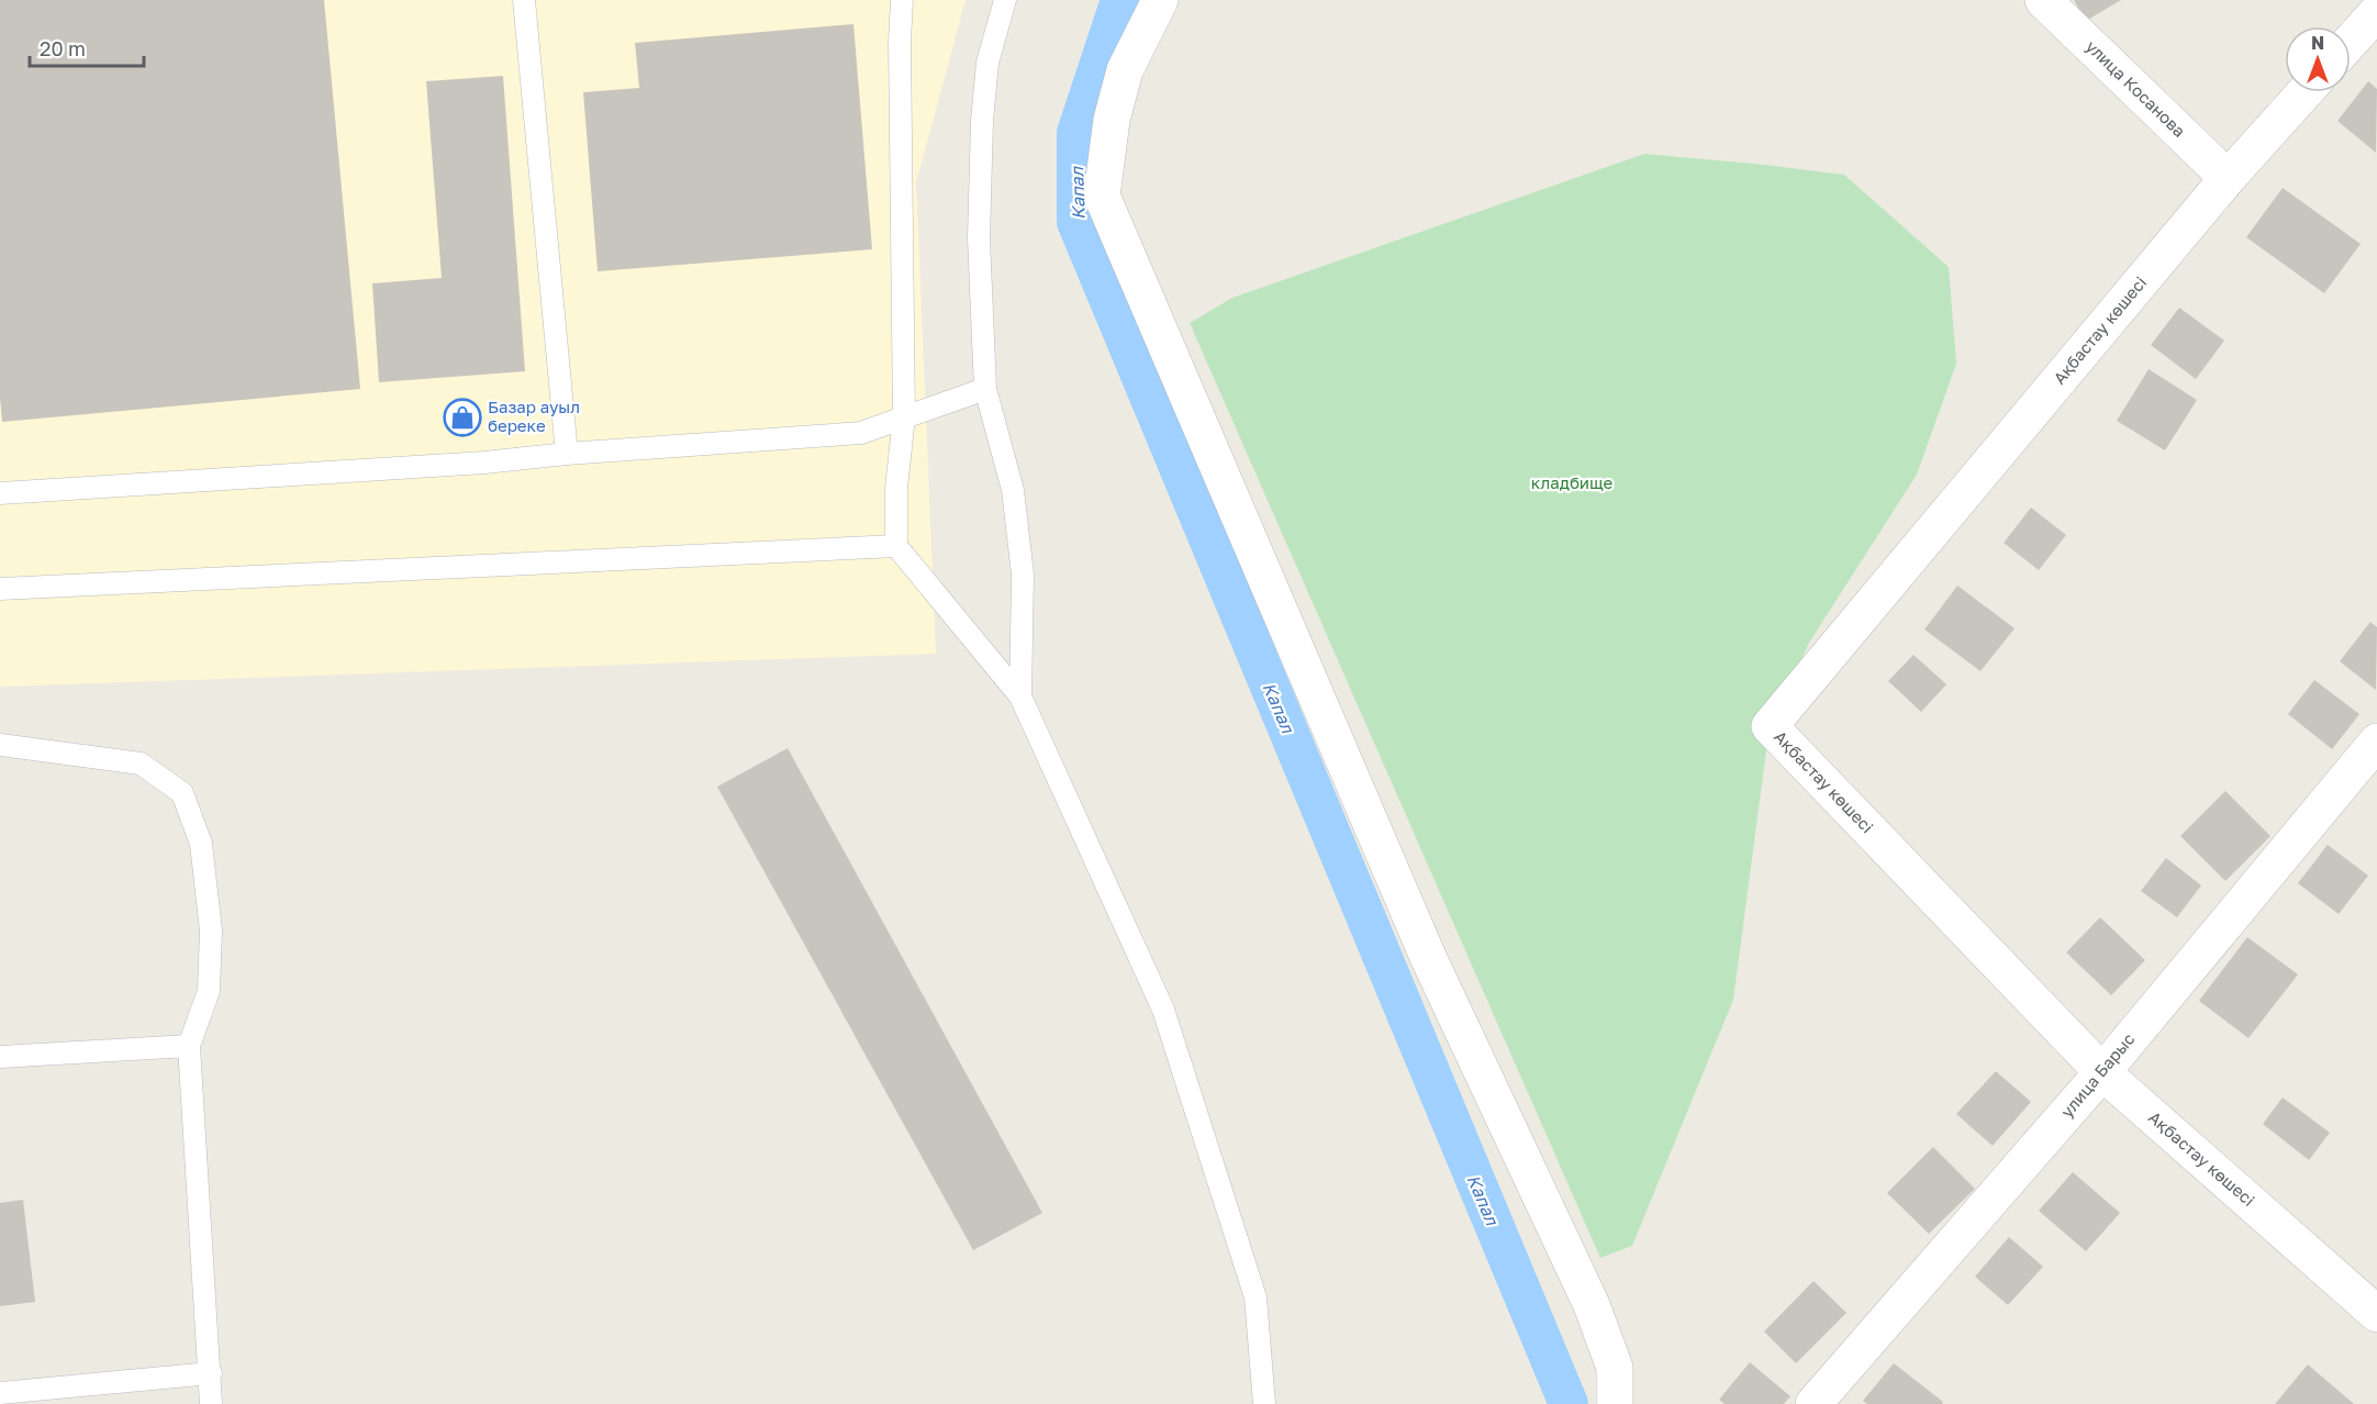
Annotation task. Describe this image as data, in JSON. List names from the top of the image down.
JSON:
{
  "streets": {
    "street": ["улица Косанова", "Ақбастау көшесі", "улица Барыс"]
  },
  "crossings": [
    ["улица Косанова", "Ақбастау көшесі"],
    ["Ақбастау көшесі", "улица Барыс"]
  ],
  "water": ["Капал"],
  "parks": ["кладбище"],
  "places": {
    "shop": ["Базар ауыл береке"]
  },
  "scale_bar": "20 m",
  "north": "top"
}
